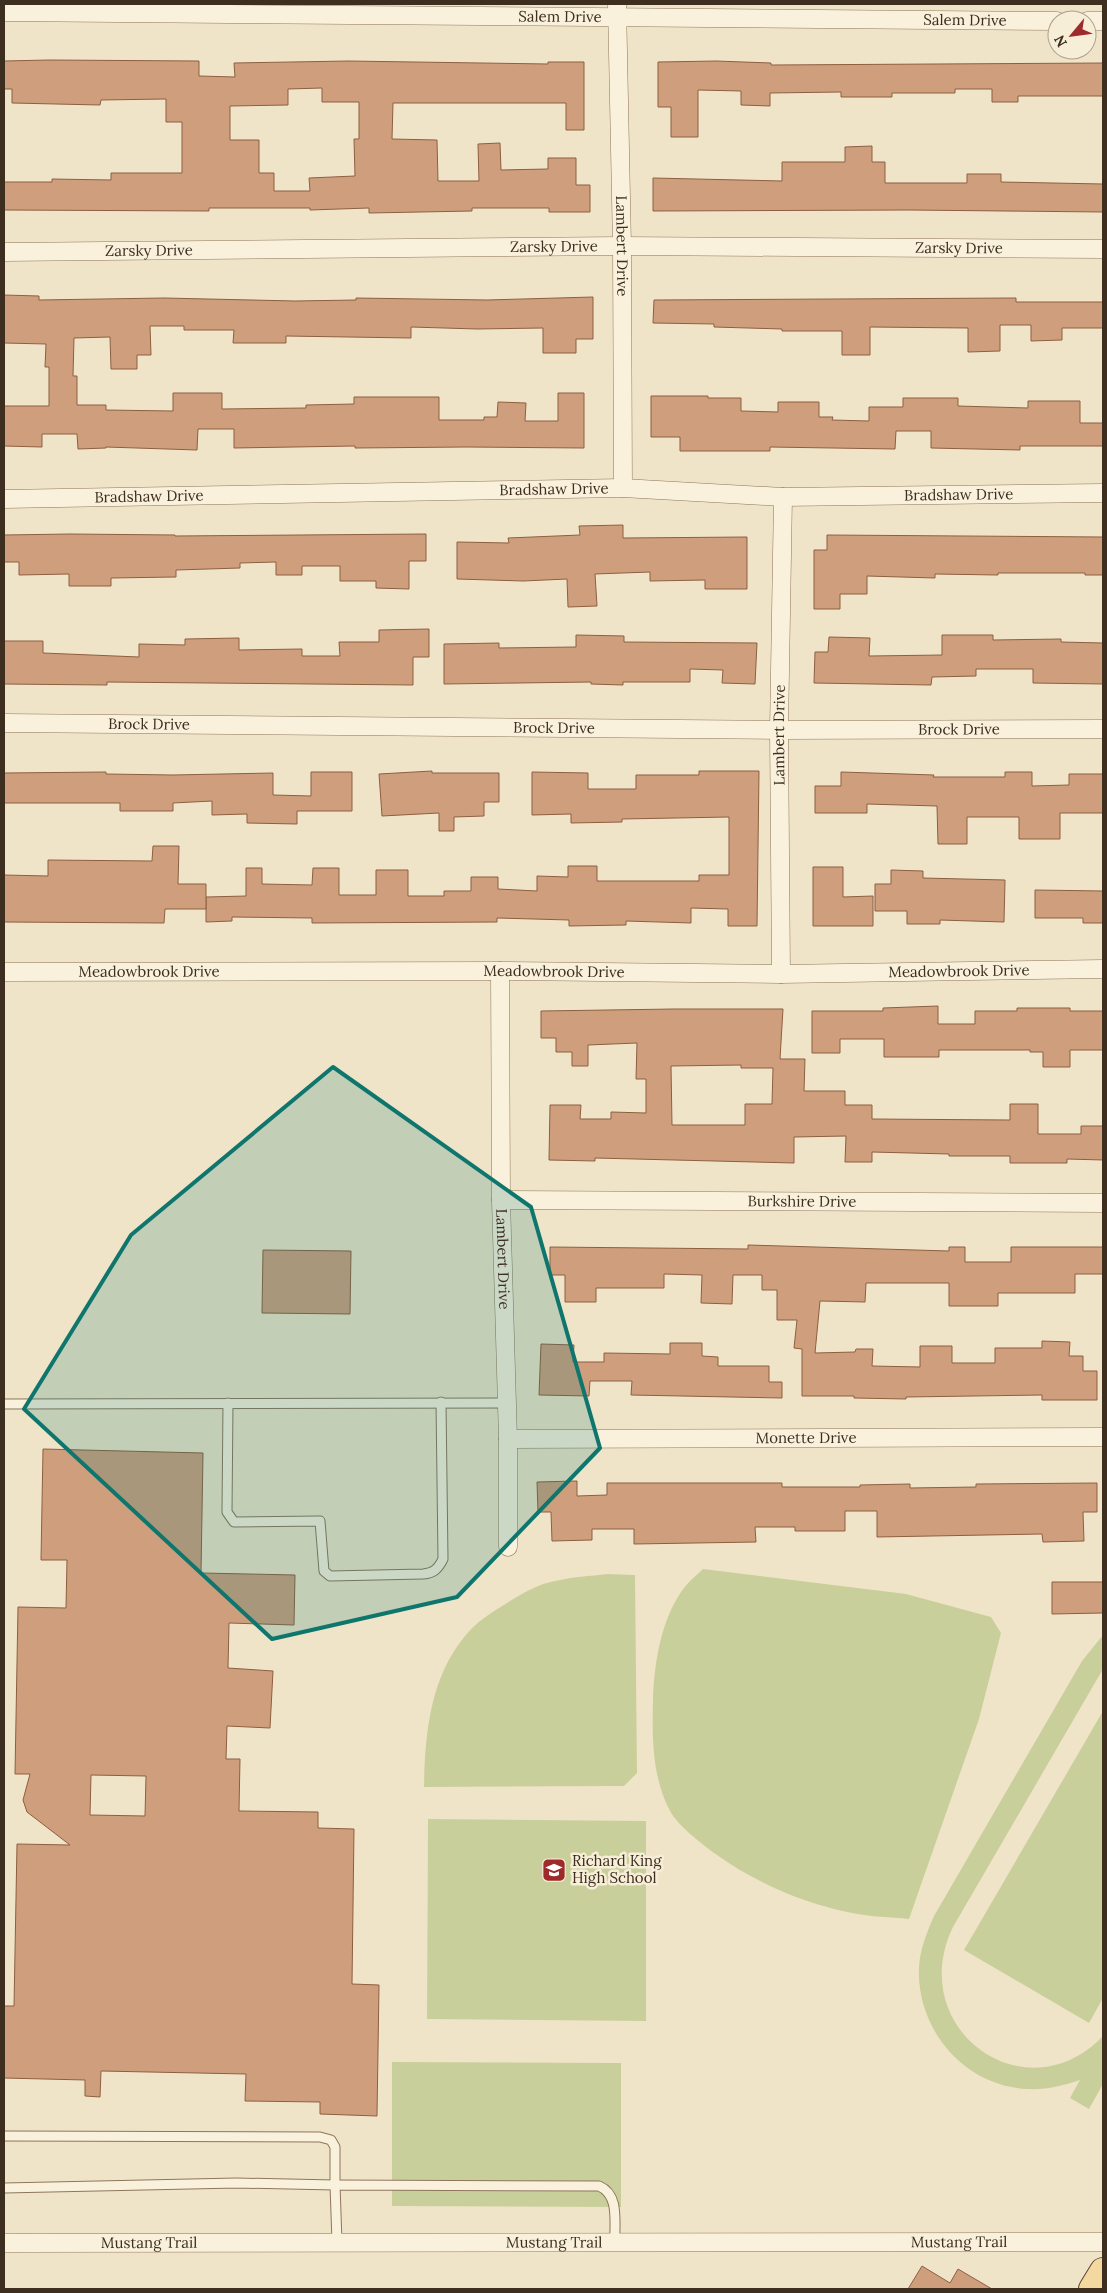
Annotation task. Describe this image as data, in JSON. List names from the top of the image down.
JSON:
{
  "streets": {
    "street": [
      "Salem Drive",
      "Zarsky Drive",
      "Lambert Drive",
      "Bradshaw Drive",
      "Brock Drive",
      "Meadowbrook Drive",
      "Burkshire Drive",
      "Monette Drive",
      "Mustang Trail"
    ]
  },
  "crossings": [
    ["Salem Drive", "Lambert Drive"],
    ["Zarsky Drive", "Lambert Drive"],
    ["Lambert Drive", "Bradshaw Drive"],
    ["Lambert Drive", "Brock Drive"],
    ["Lambert Drive", "Meadowbrook Drive"],
    ["Lambert Drive", "Burkshire Drive"],
    ["Lambert Drive", "Monette Drive"]
  ],
  "places": {
    "school or university": ["Richard King High School"]
  },
  "north": "bottom left"
}
